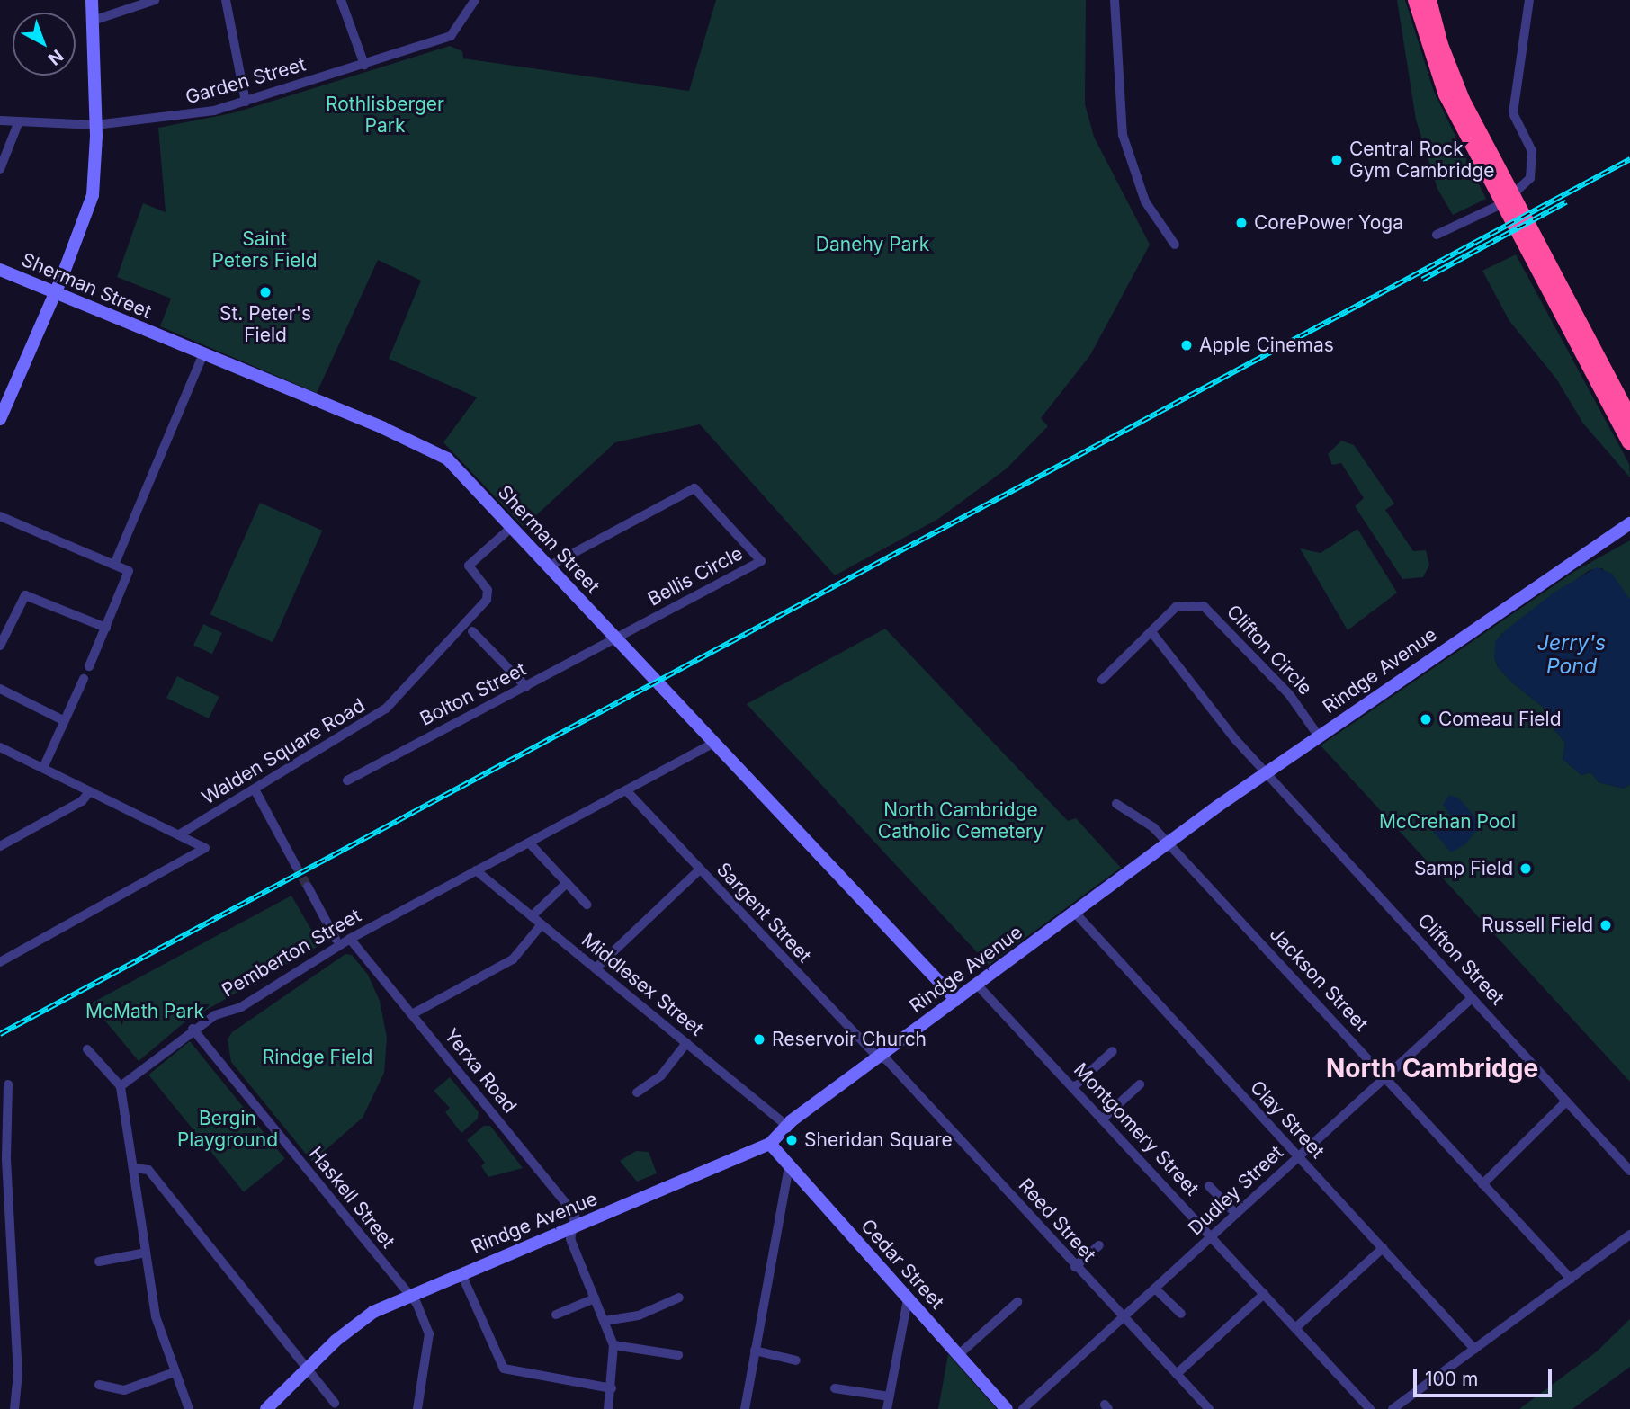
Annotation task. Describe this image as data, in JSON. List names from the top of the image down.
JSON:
{
  "streets": {
    "street": [
      "Garden Street",
      "Sherman Street",
      "Bellis Circle",
      "Clifton Circle",
      "Rindge Avenue",
      "Bolton Street",
      "Walden Square Road",
      "Sargent Street",
      "Pemberton Street",
      "Clifton Street",
      "Jackson Street",
      "Middlesex Street",
      "Yerxa Road",
      "Clay Street",
      "Montgomery Street",
      "Dudley Street",
      "Haskell Street",
      "Reed Street",
      "Cedar Street"
    ]
  },
  "crossings": [
    ["Sherman Street", "Bellis Circle"],
    ["Sherman Street", "Rindge Avenue"],
    ["Sherman Street", "Bolton Street"],
    ["Sherman Street", "Walden Square Road"],
    ["Sherman Street", "Pemberton Street"],
    ["Bellis Circle", "Bolton Street"],
    ["Clifton Circle", "Rindge Avenue"],
    ["Clifton Circle", "Clifton Street"],
    ["Rindge Avenue", "Sargent Street"],
    ["Rindge Avenue", "Clifton Street"],
    ["Rindge Avenue", "Jackson Street"],
    ["Rindge Avenue", "Middlesex Street"],
    ["Rindge Avenue", "Yerxa Road"],
    ["Rindge Avenue", "Clay Street"],
    ["Rindge Avenue", "Montgomery Street"],
    ["Rindge Avenue", "Haskell Street"],
    ["Rindge Avenue", "Reed Street"],
    ["Rindge Avenue", "Cedar Street"],
    ["Sargent Street", "Pemberton Street"],
    ["Sargent Street", "Reed Street"],
    ["Pemberton Street", "Middlesex Street"],
    ["Pemberton Street", "Yerxa Road"],
    ["Pemberton Street", "Haskell Street"],
    ["Clifton Street", "Dudley Street"],
    ["Jackson Street", "Dudley Street"],
    ["Clay Street", "Dudley Street"],
    ["Montgomery Street", "Dudley Street"],
    ["Dudley Street", "Reed Street"]
  ],
  "districts": ["North Cambridge"],
  "water": ["Jerry's Pond"],
  "parks": [
    "Rothlisberger Park",
    "Saint Peters Field",
    "Danehy Park",
    "North Cambridge Catholic Cemetery",
    "McCrehan Pool",
    "McMath Park",
    "Rindge Field",
    "Bergin Playground"
  ],
  "places": [
    "Central Rock Gym Cambridge",
    "CorePower Yoga",
    "St. Peter's Field",
    "Apple Cinemas",
    "Comeau Field",
    "Samp Field",
    "Russell Field",
    "Reservoir Church",
    "Sheridan Square"
  ],
  "scale_bar": "100 m",
  "north": "bottom right"
}
